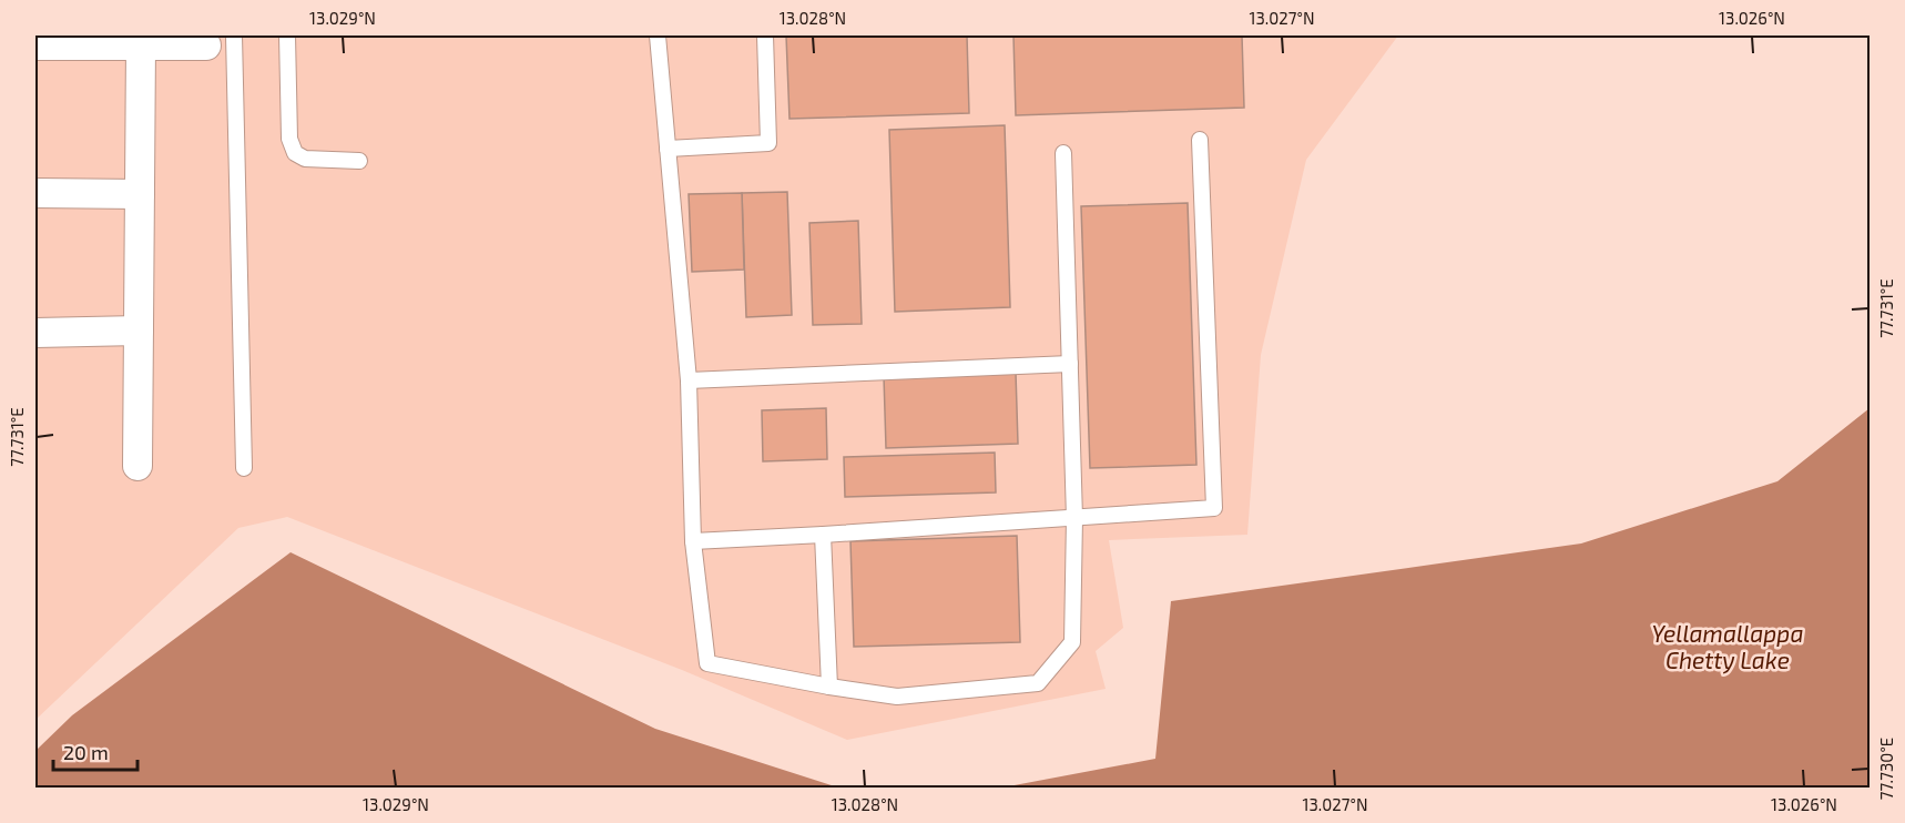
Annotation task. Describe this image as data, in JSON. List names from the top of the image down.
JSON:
{
  "water": ["Yellamallappa Chetty Lake"],
  "scale_bar": "20 m",
  "coordinates": [
    "13.029°N",
    "13.028°N",
    "13.027°N",
    "13.026°N",
    "77.731°E",
    "77.730°E"
  ]
}
